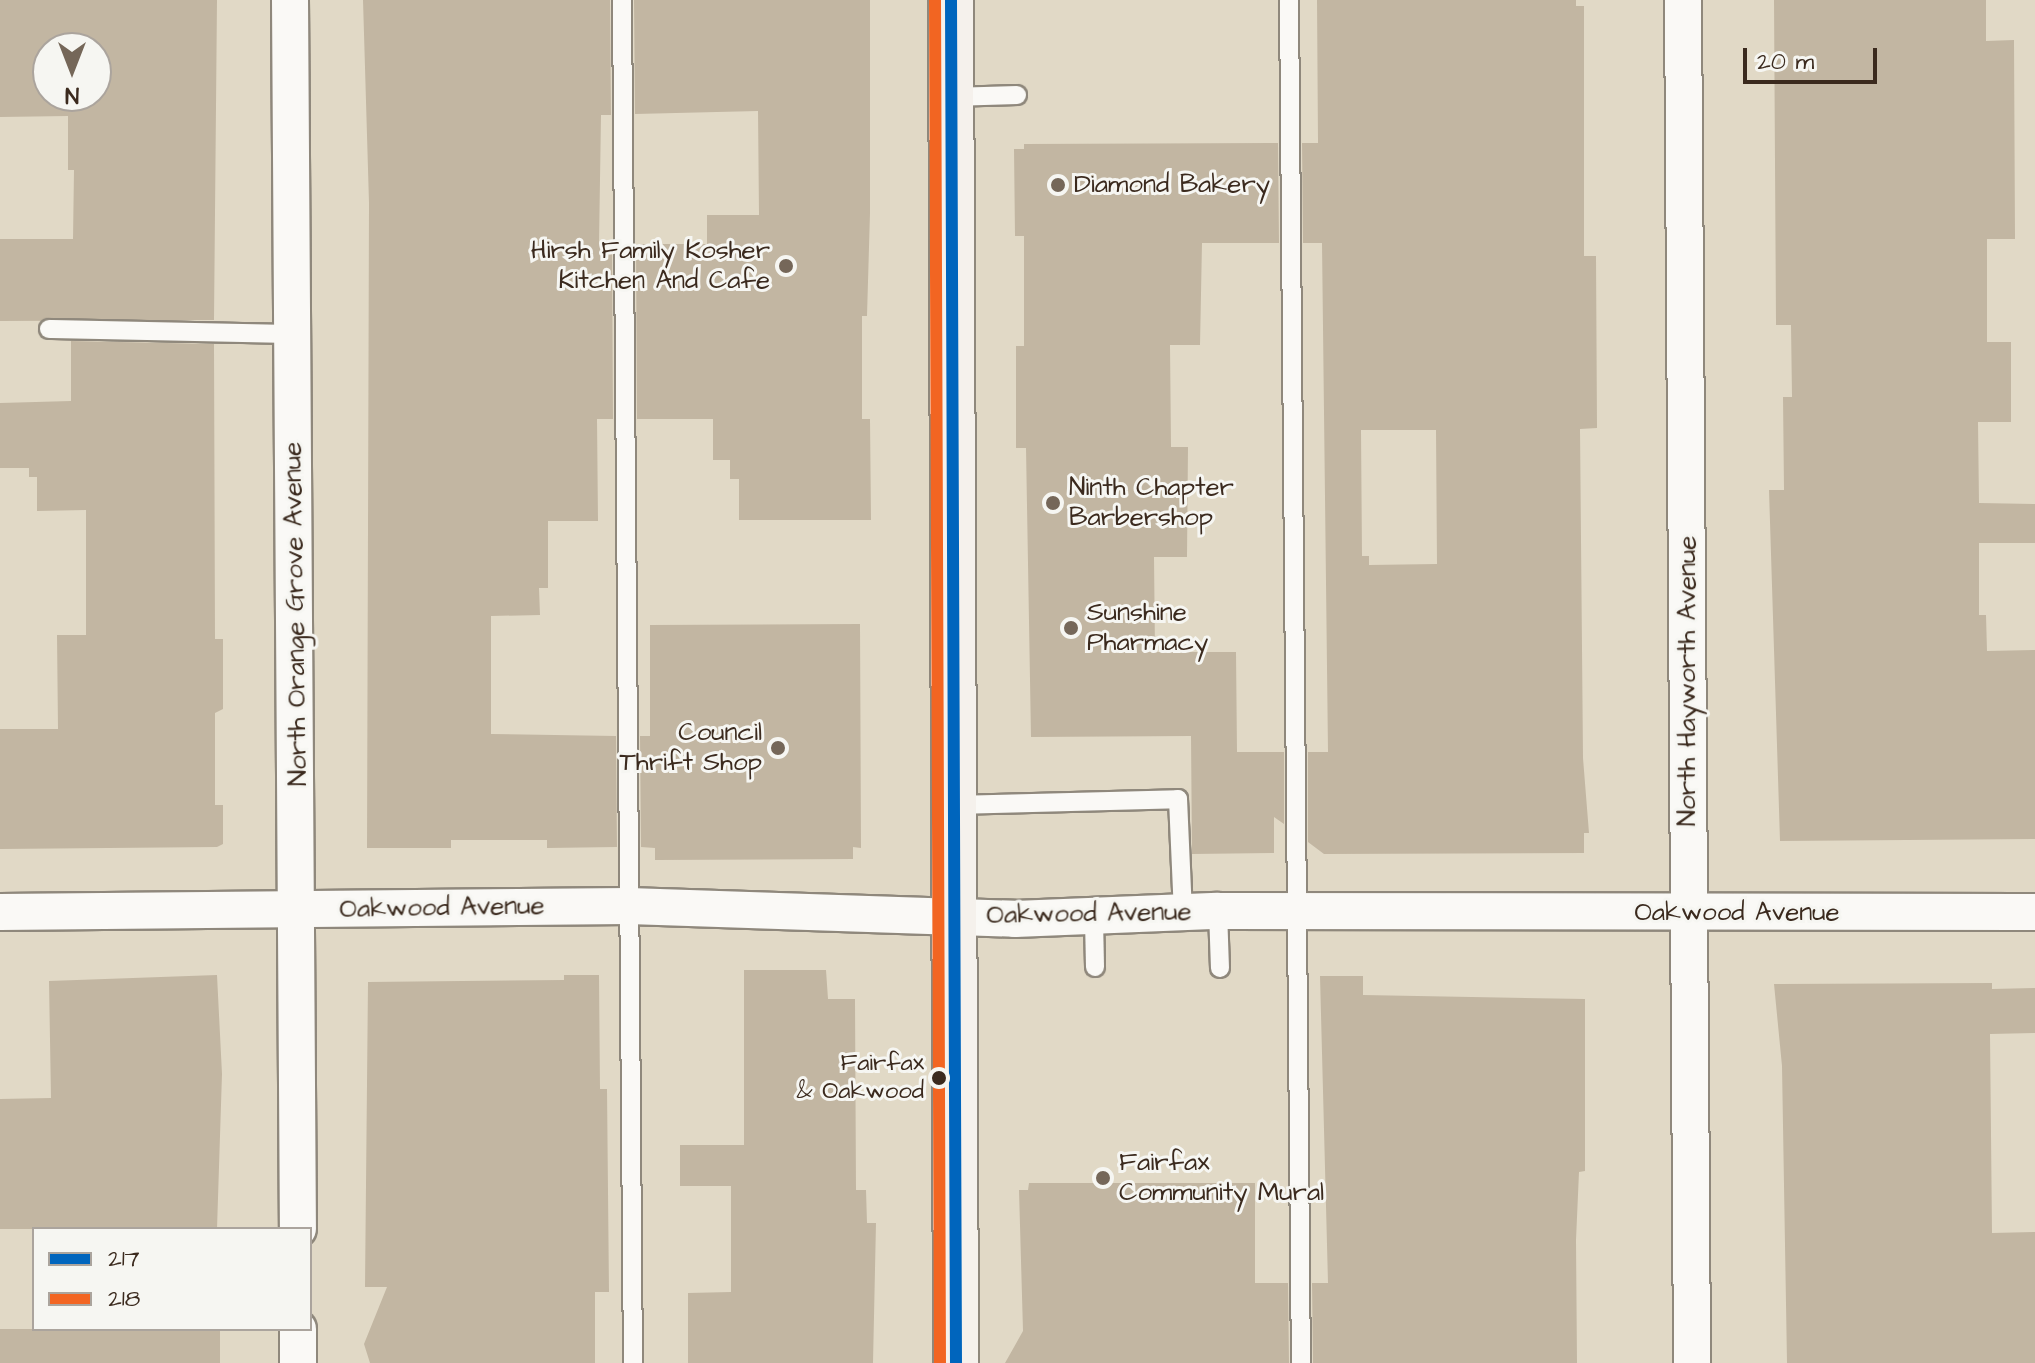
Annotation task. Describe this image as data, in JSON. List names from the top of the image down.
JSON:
{
  "streets": {
    "street": ["North Orange Grove Avenue", "North Hayworth Avenue", "Oakwood Avenue"]
  },
  "crossings": [
    ["North Orange Grove Avenue", "Oakwood Avenue"],
    ["North Hayworth Avenue", "Oakwood Avenue"]
  ],
  "places": [
    "Diamond Bakery",
    "Hirsh Family Kosher Kitchen And Cafe",
    "Ninth Chapter Barbershop",
    "Sunshine Pharmacy",
    "Council Thrift Shop",
    "Fairfax & Oakwood",
    "Fairfax Community Mural"
  ],
  "lines": ["transit line 217", "transit line 218"],
  "legend": ["217", "218"],
  "scale_bar": "20 m",
  "north": "bottom"
}
